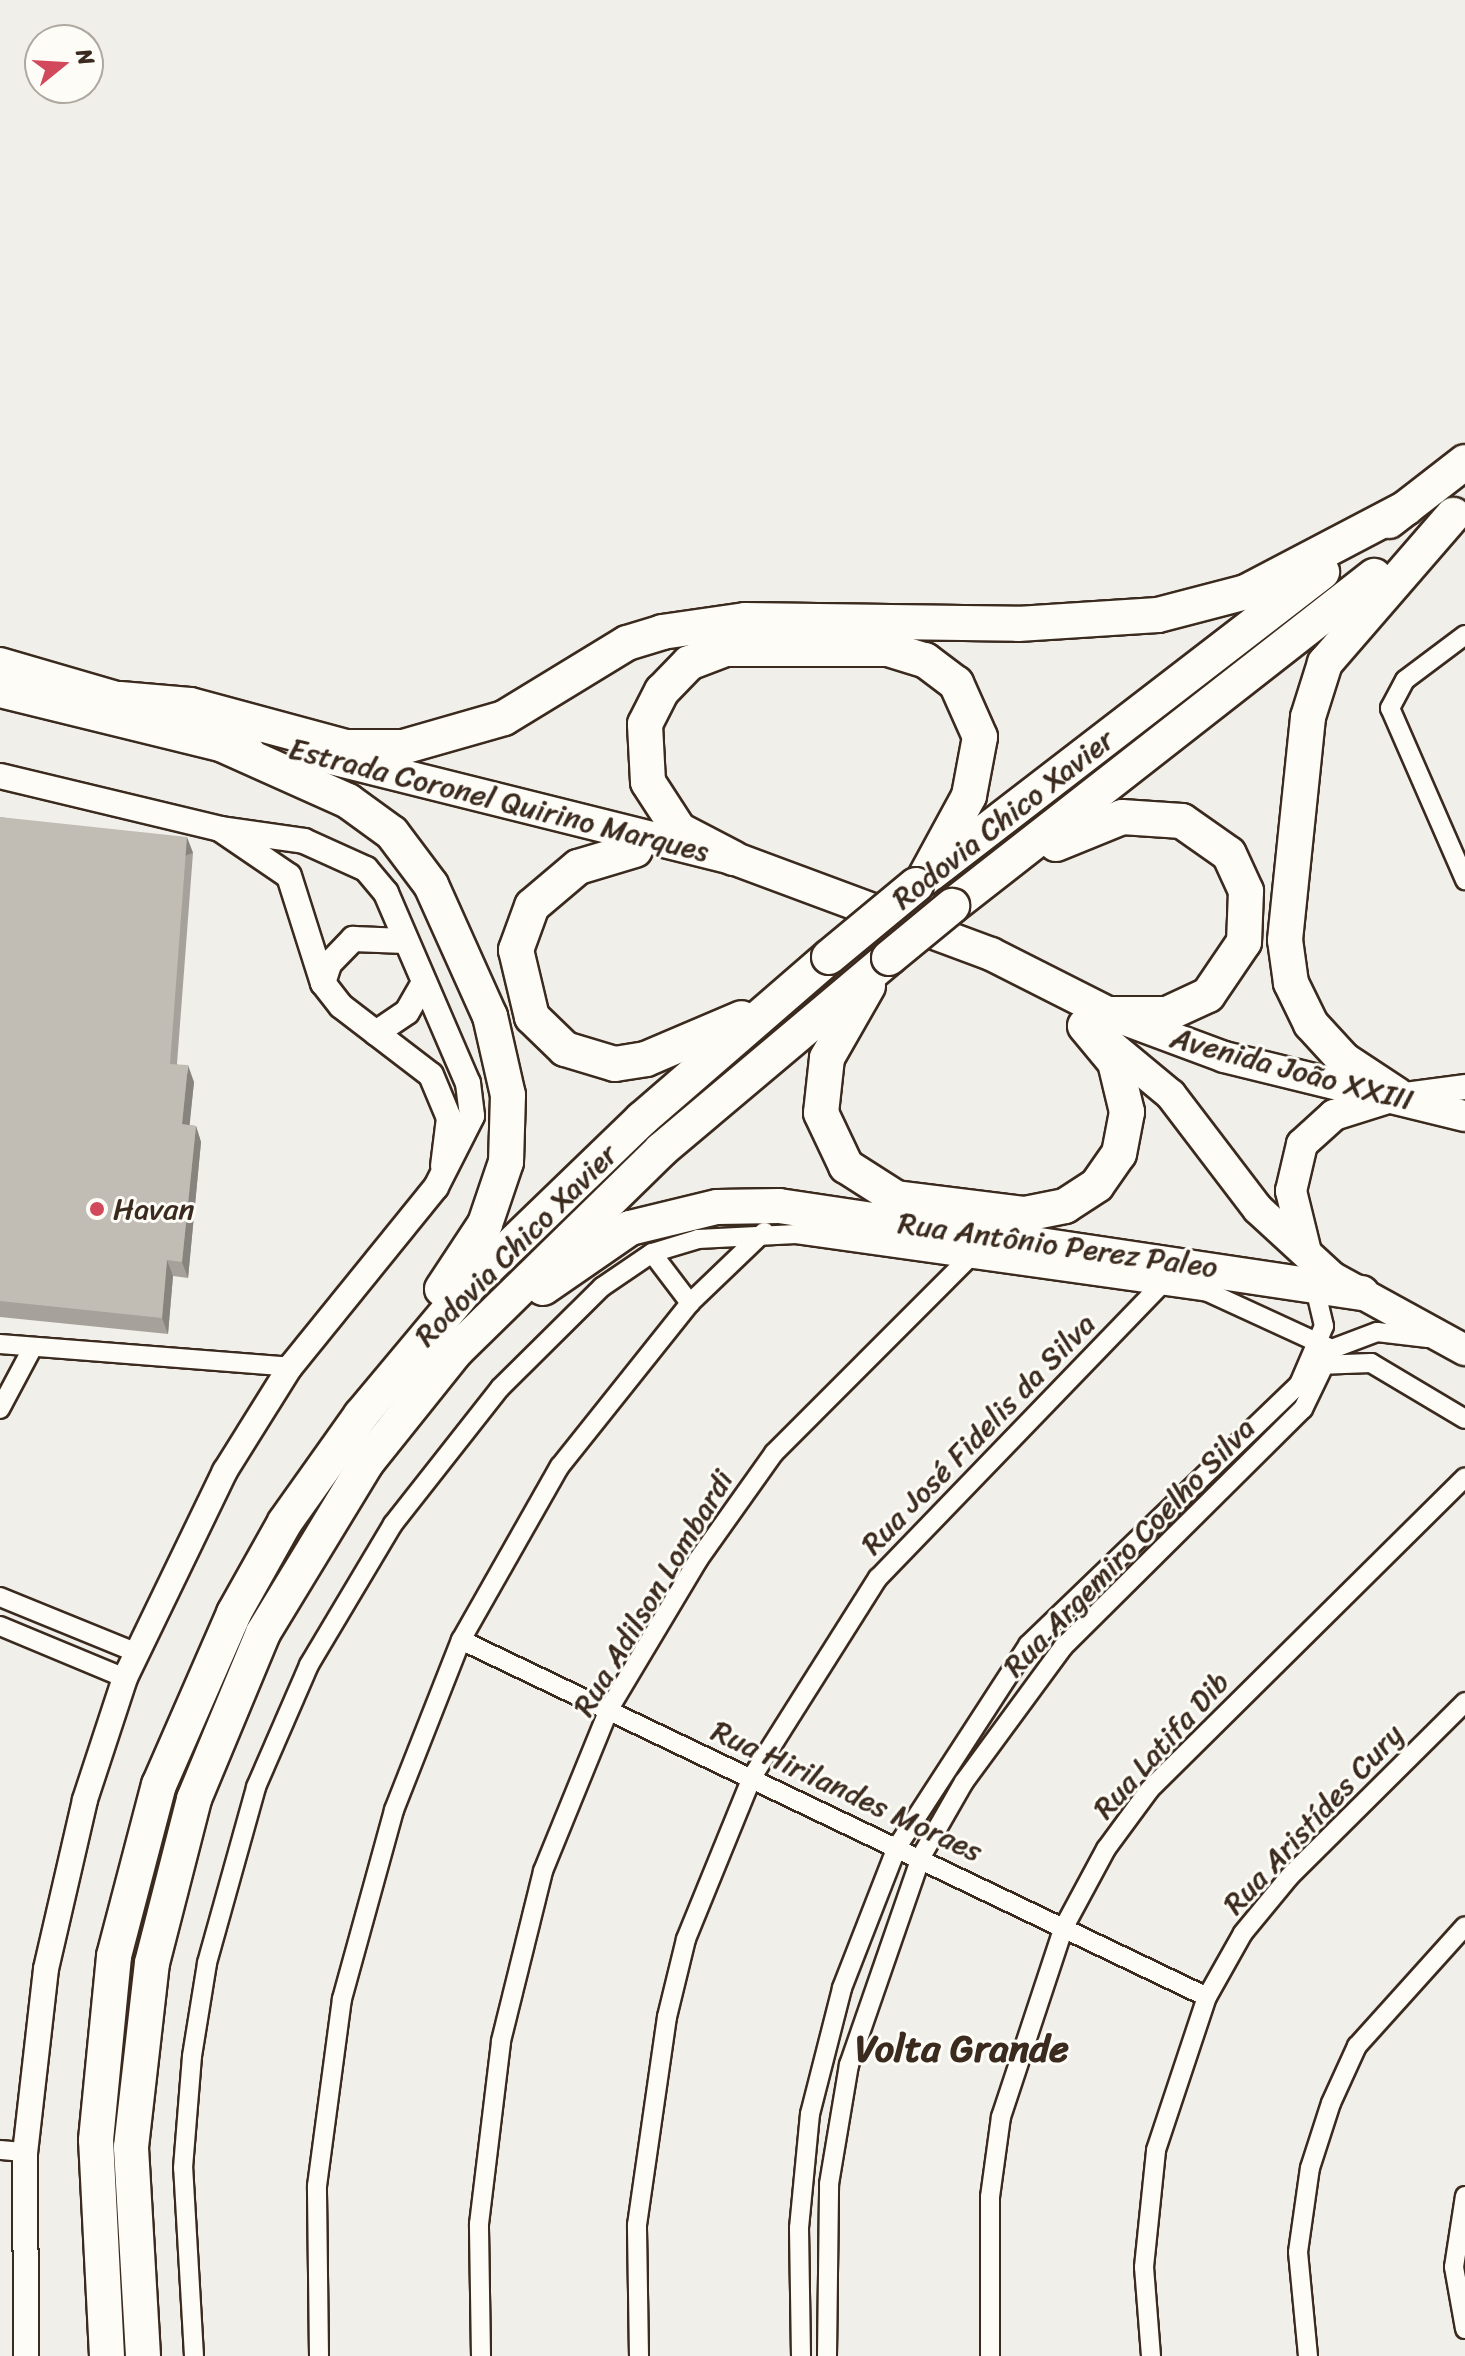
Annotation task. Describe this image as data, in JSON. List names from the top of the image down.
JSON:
{
  "streets": {
    "highway": ["Estrada Coronel Quirino Marques", "Rodovia Chico Xavier"],
    "main road": ["Avenida João XXIII"],
    "street": [
      "Rua Antônio Perez Paleo",
      "Rua José Fidelis da Silva",
      "Rua Argemiro Coelho Silva",
      "Rua Adilson Lombardi",
      "Rua Latifa Dib",
      "Rua Hirilandes Moraes",
      "Rua Aristídes Cury"
    ]
  },
  "crossings": [
    ["Avenida João XXIII", "Rua Argemiro Coelho Silva"],
    ["Rua Antônio Perez Paleo", "Rua José Fidelis da Silva"],
    ["Rua Antônio Perez Paleo", "Rua Argemiro Coelho Silva"],
    ["Rua Antônio Perez Paleo", "Rua Adilson Lombardi"],
    ["Rua José Fidelis da Silva", "Rua Hirilandes Moraes"],
    ["Rua Argemiro Coelho Silva", "Rua Hirilandes Moraes"],
    ["Rua Adilson Lombardi", "Rua Hirilandes Moraes"],
    ["Rua Latifa Dib", "Rua Hirilandes Moraes"],
    ["Rua Hirilandes Moraes", "Rua Aristídes Cury"]
  ],
  "districts": ["Volta Grande"],
  "places": ["Havan"],
  "north": "right"
}
